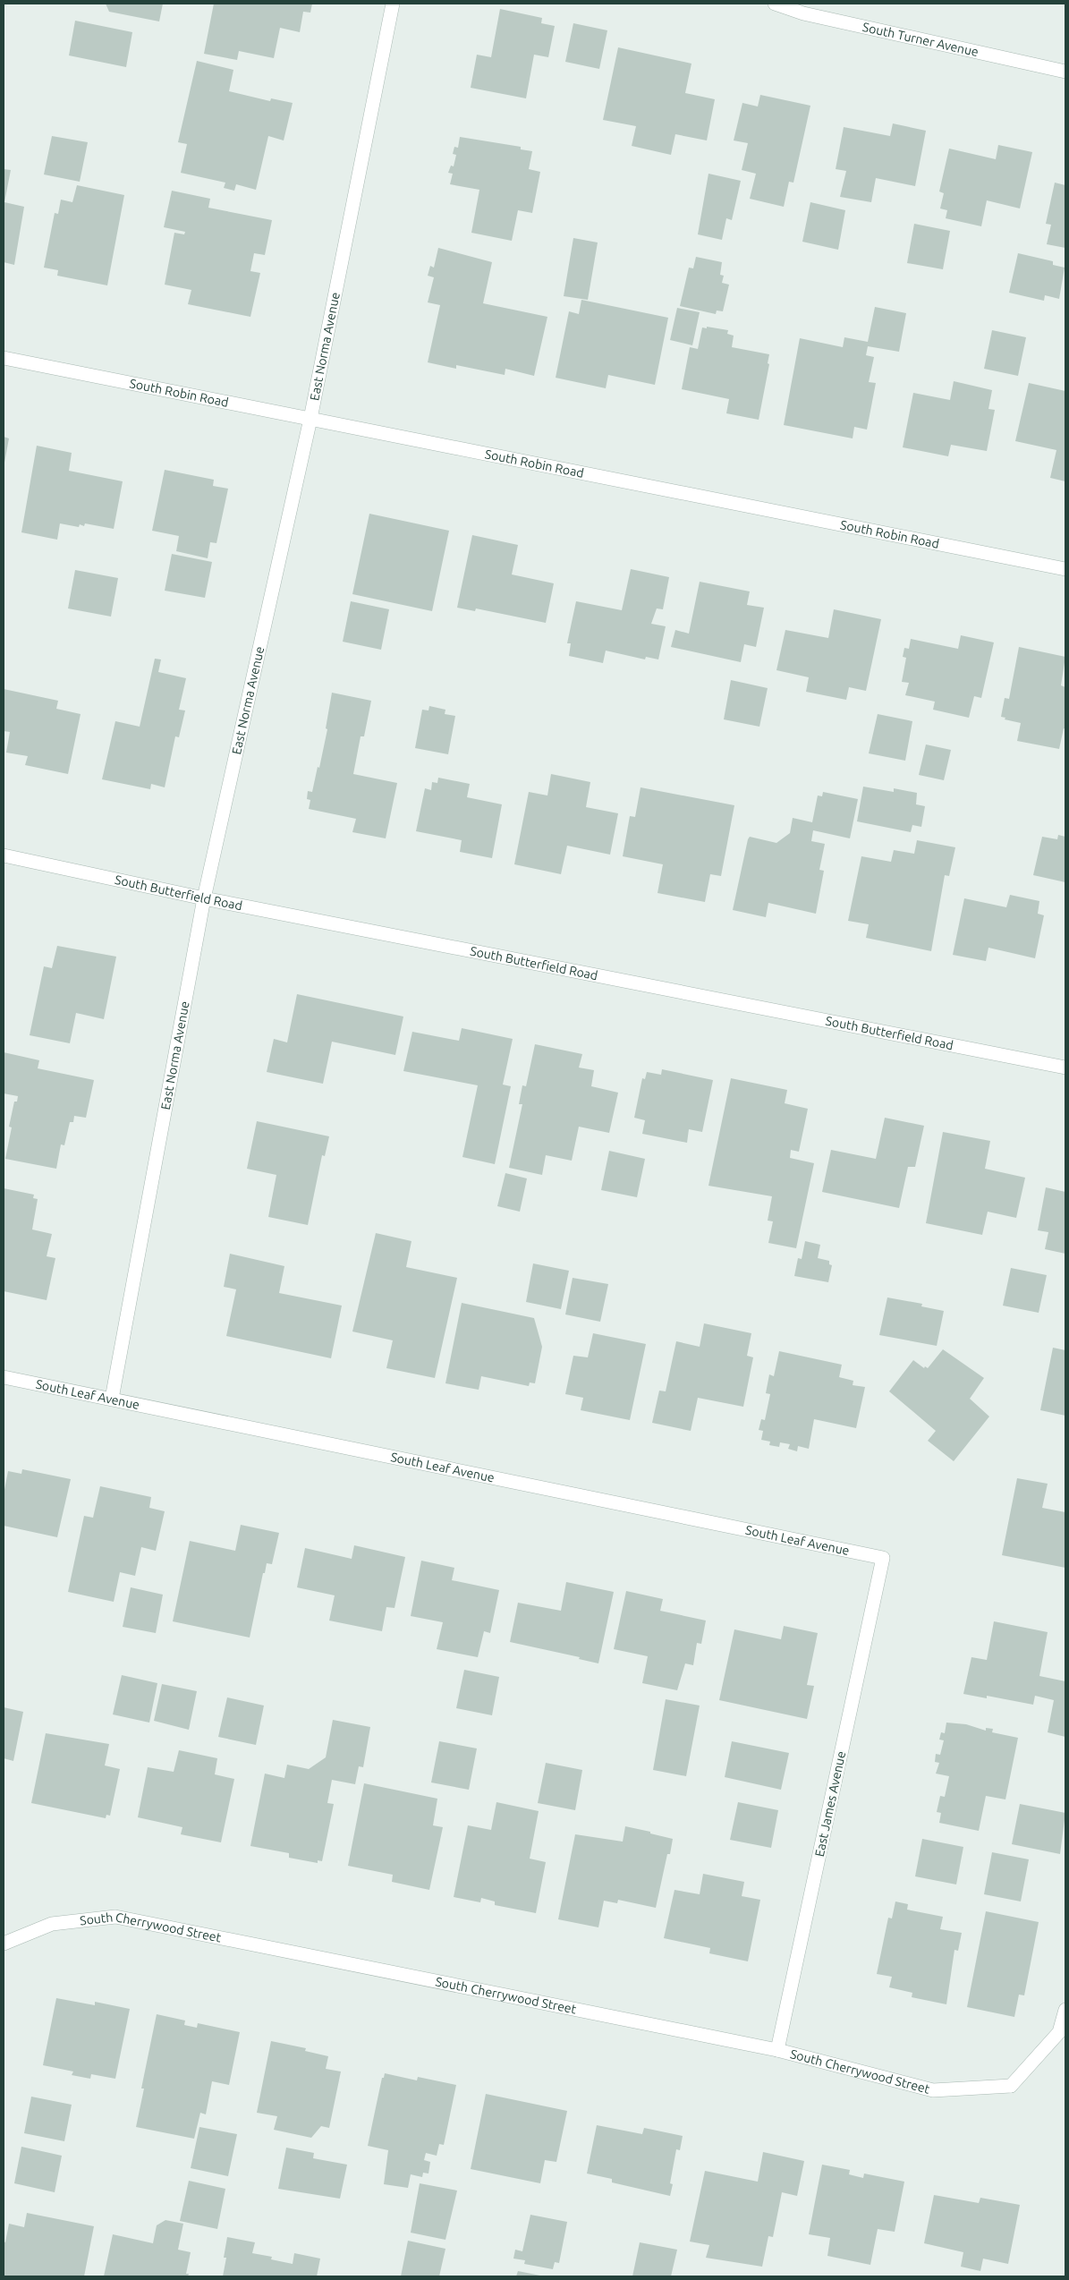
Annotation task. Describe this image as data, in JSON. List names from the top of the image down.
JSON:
{
  "streets": {
    "street": [
      "South Turner Avenue",
      "East Norma Avenue",
      "South Robin Road",
      "South Butterfield Road",
      "South Leaf Avenue",
      "East James Avenue",
      "South Cherrywood Street"
    ]
  },
  "crossings": [
    ["East Norma Avenue", "South Robin Road"],
    ["East Norma Avenue", "South Butterfield Road"],
    ["East Norma Avenue", "South Leaf Avenue"],
    ["South Leaf Avenue", "East James Avenue"],
    ["East James Avenue", "South Cherrywood Street"]
  ]
}
